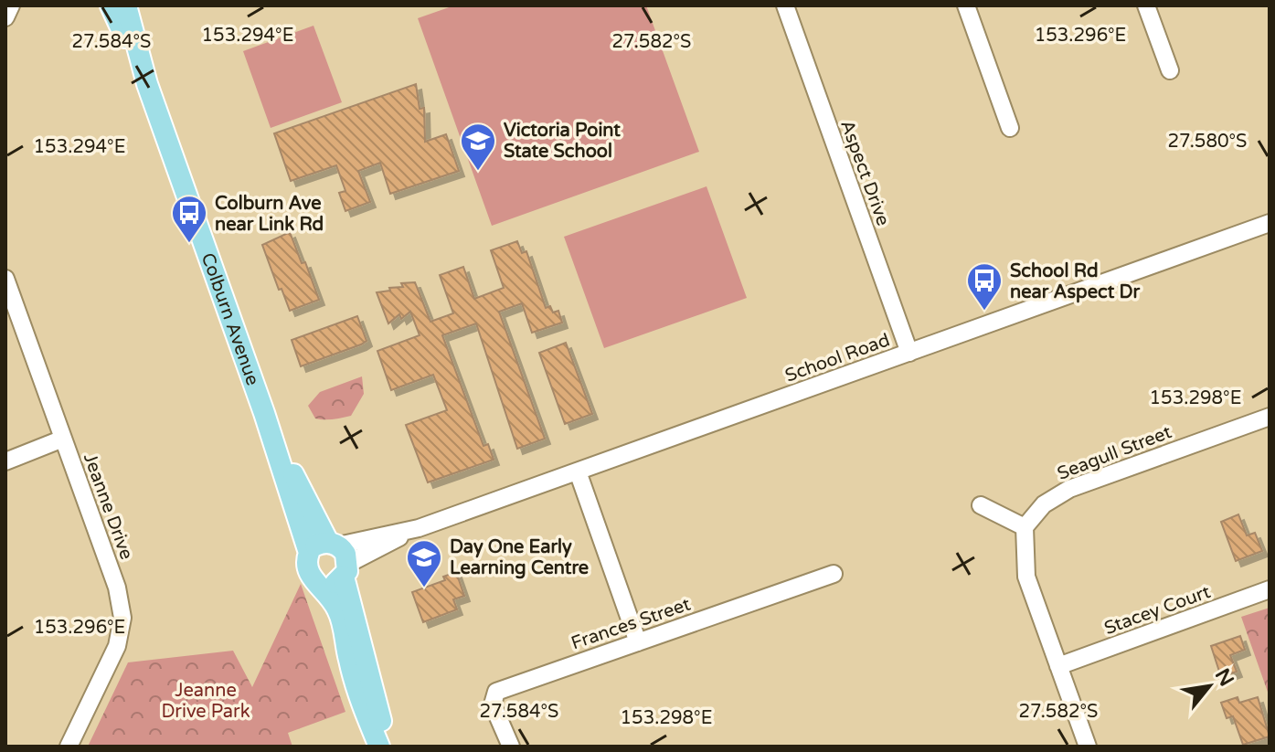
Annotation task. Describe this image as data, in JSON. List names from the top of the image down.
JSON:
{
  "streets": {
    "main road": ["Colburn Avenue"],
    "street": [
      "Aspect Drive",
      "School Road",
      "Seagull Street",
      "Jeanne Drive",
      "Stacey Court",
      "Frances Street"
    ]
  },
  "crossings": [
    ["Aspect Drive", "School Road"],
    ["Colburn Avenue", "School Road"]
  ],
  "parks": ["Jeanne Drive Park"],
  "places": {
    "school or university": ["Victoria Point State School", "Day One Early Learning Centre"],
    "bus stop": ["Colburn Ave near Link Rd", "School Rd near Aspect Dr"]
  },
  "north": "top right",
  "coordinates": [
    "153.294°E",
    "153.296°E",
    "27.584°S",
    "27.582°S",
    "27.580°S",
    "153.298°E"
  ]
}
